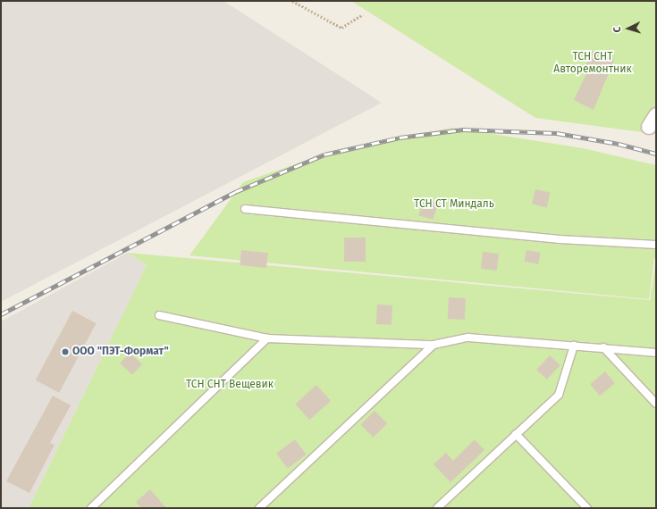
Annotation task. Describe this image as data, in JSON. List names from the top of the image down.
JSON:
{
  "parks": ["ТСН СНТ Авторемонтник", "ТСН СТ Миндаль", "ТСН СНТ Вещевик"],
  "places": ["ООО \"ПЭТ-Формат\""],
  "north": "left"
}
